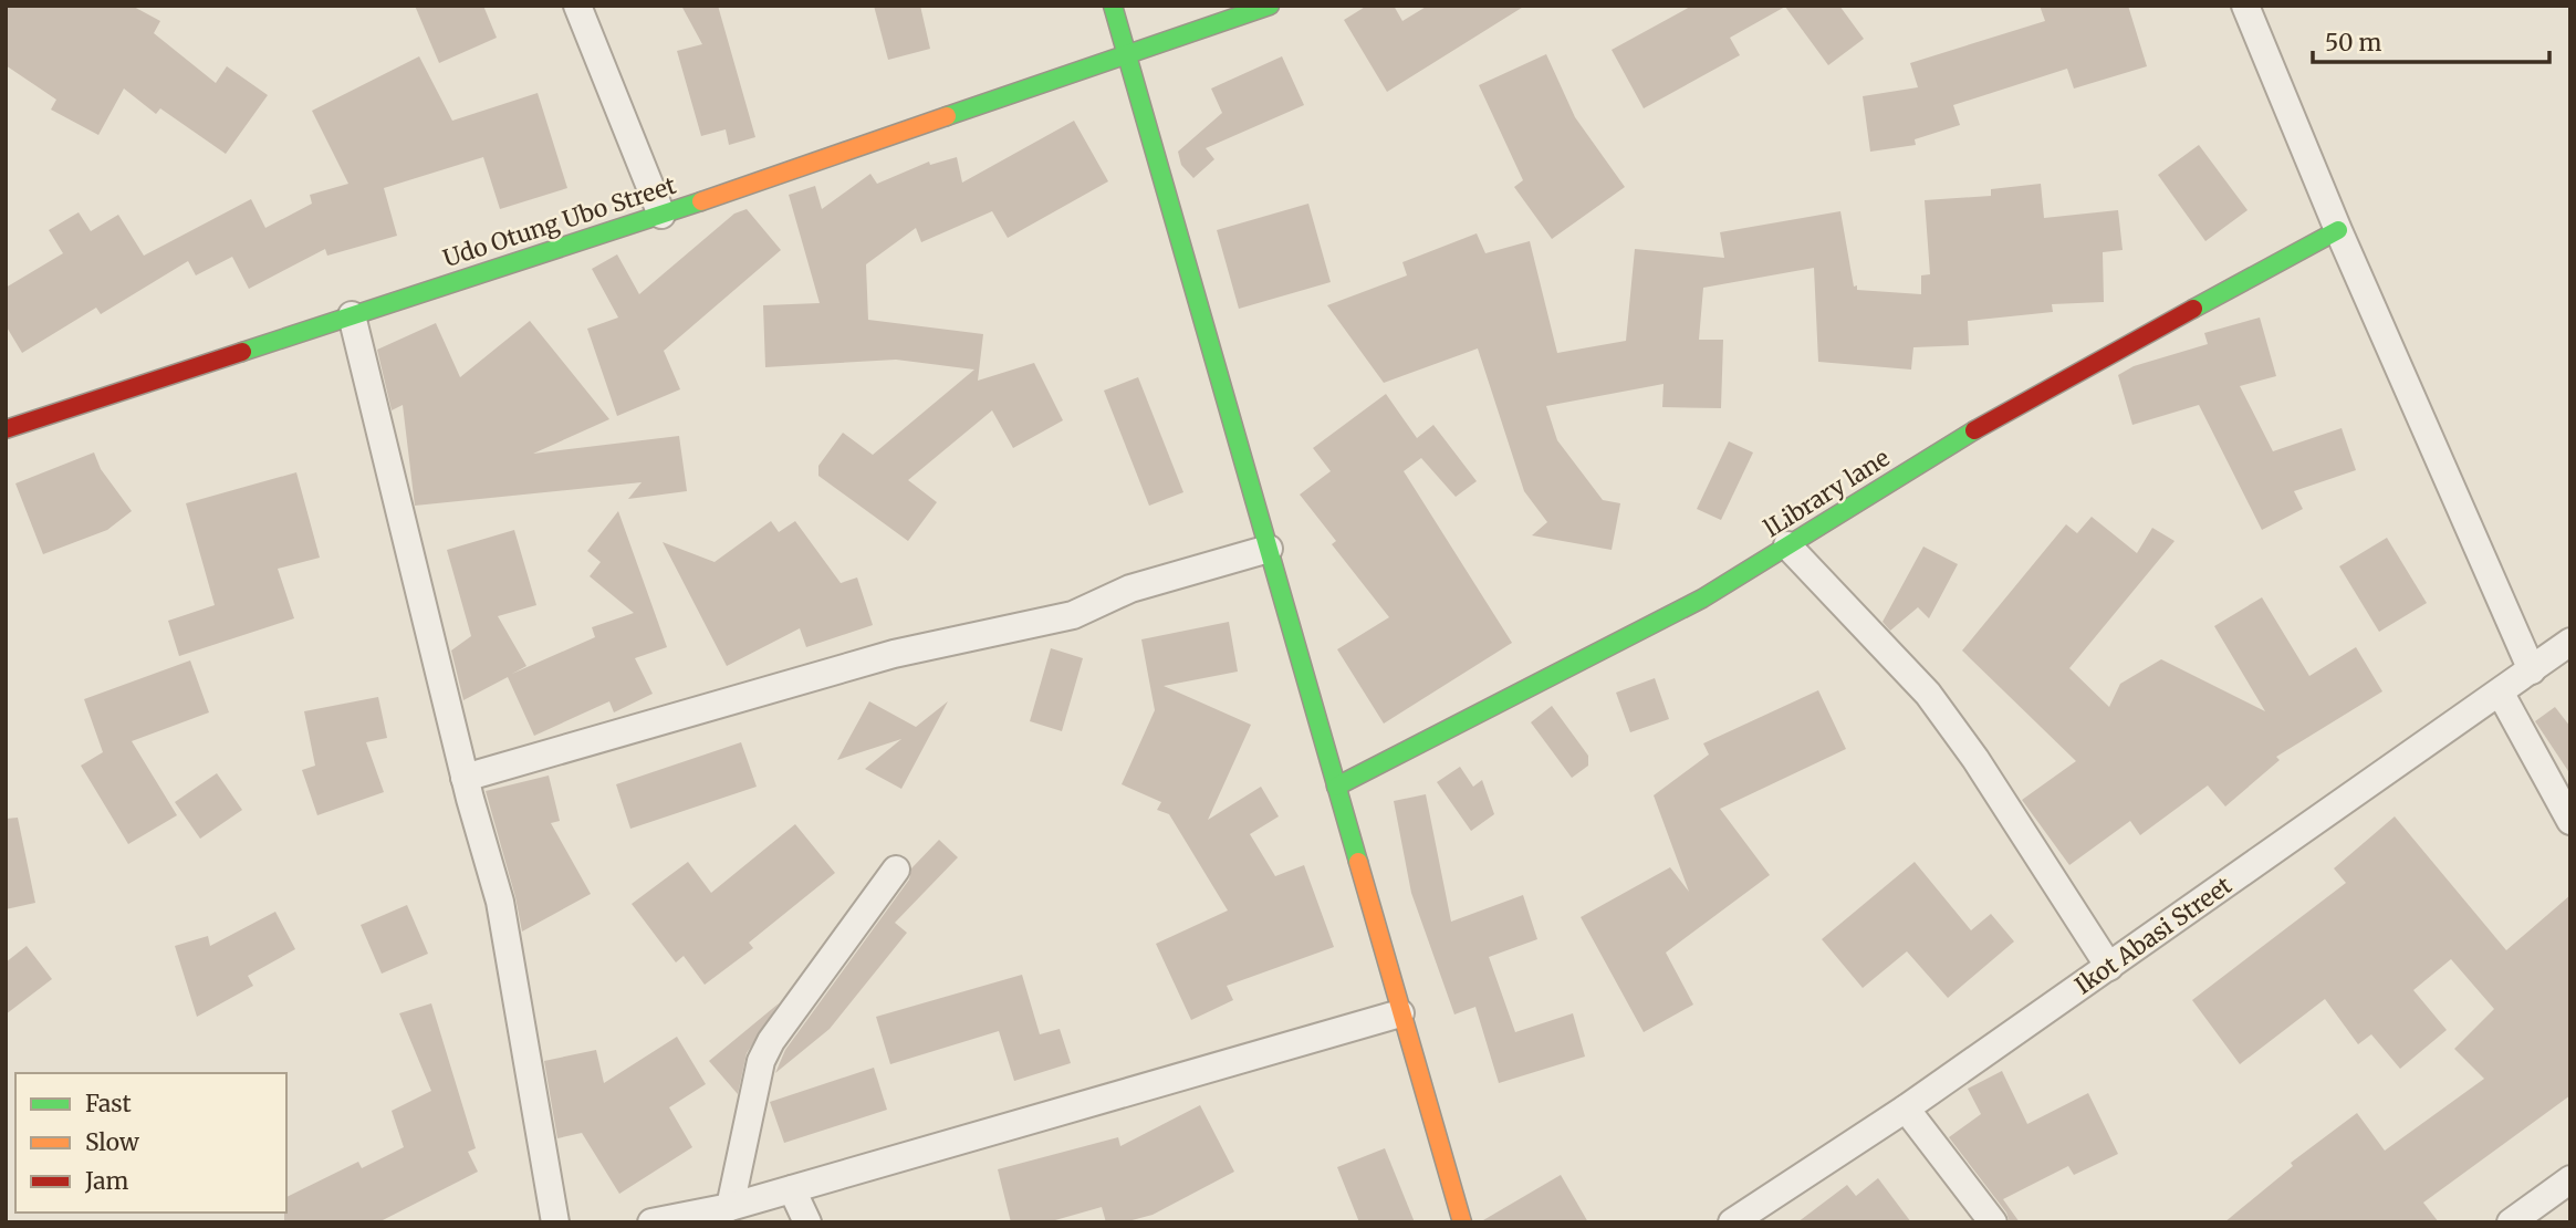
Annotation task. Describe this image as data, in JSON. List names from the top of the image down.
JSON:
{
  "streets": {
    "street": ["Udo Otung Ubo Street", "lLibrary lane", "Ikot Abasi Street"]
  },
  "legend": ["Fast", "Slow", "Jam"],
  "scale_bar": "50 m"
}
